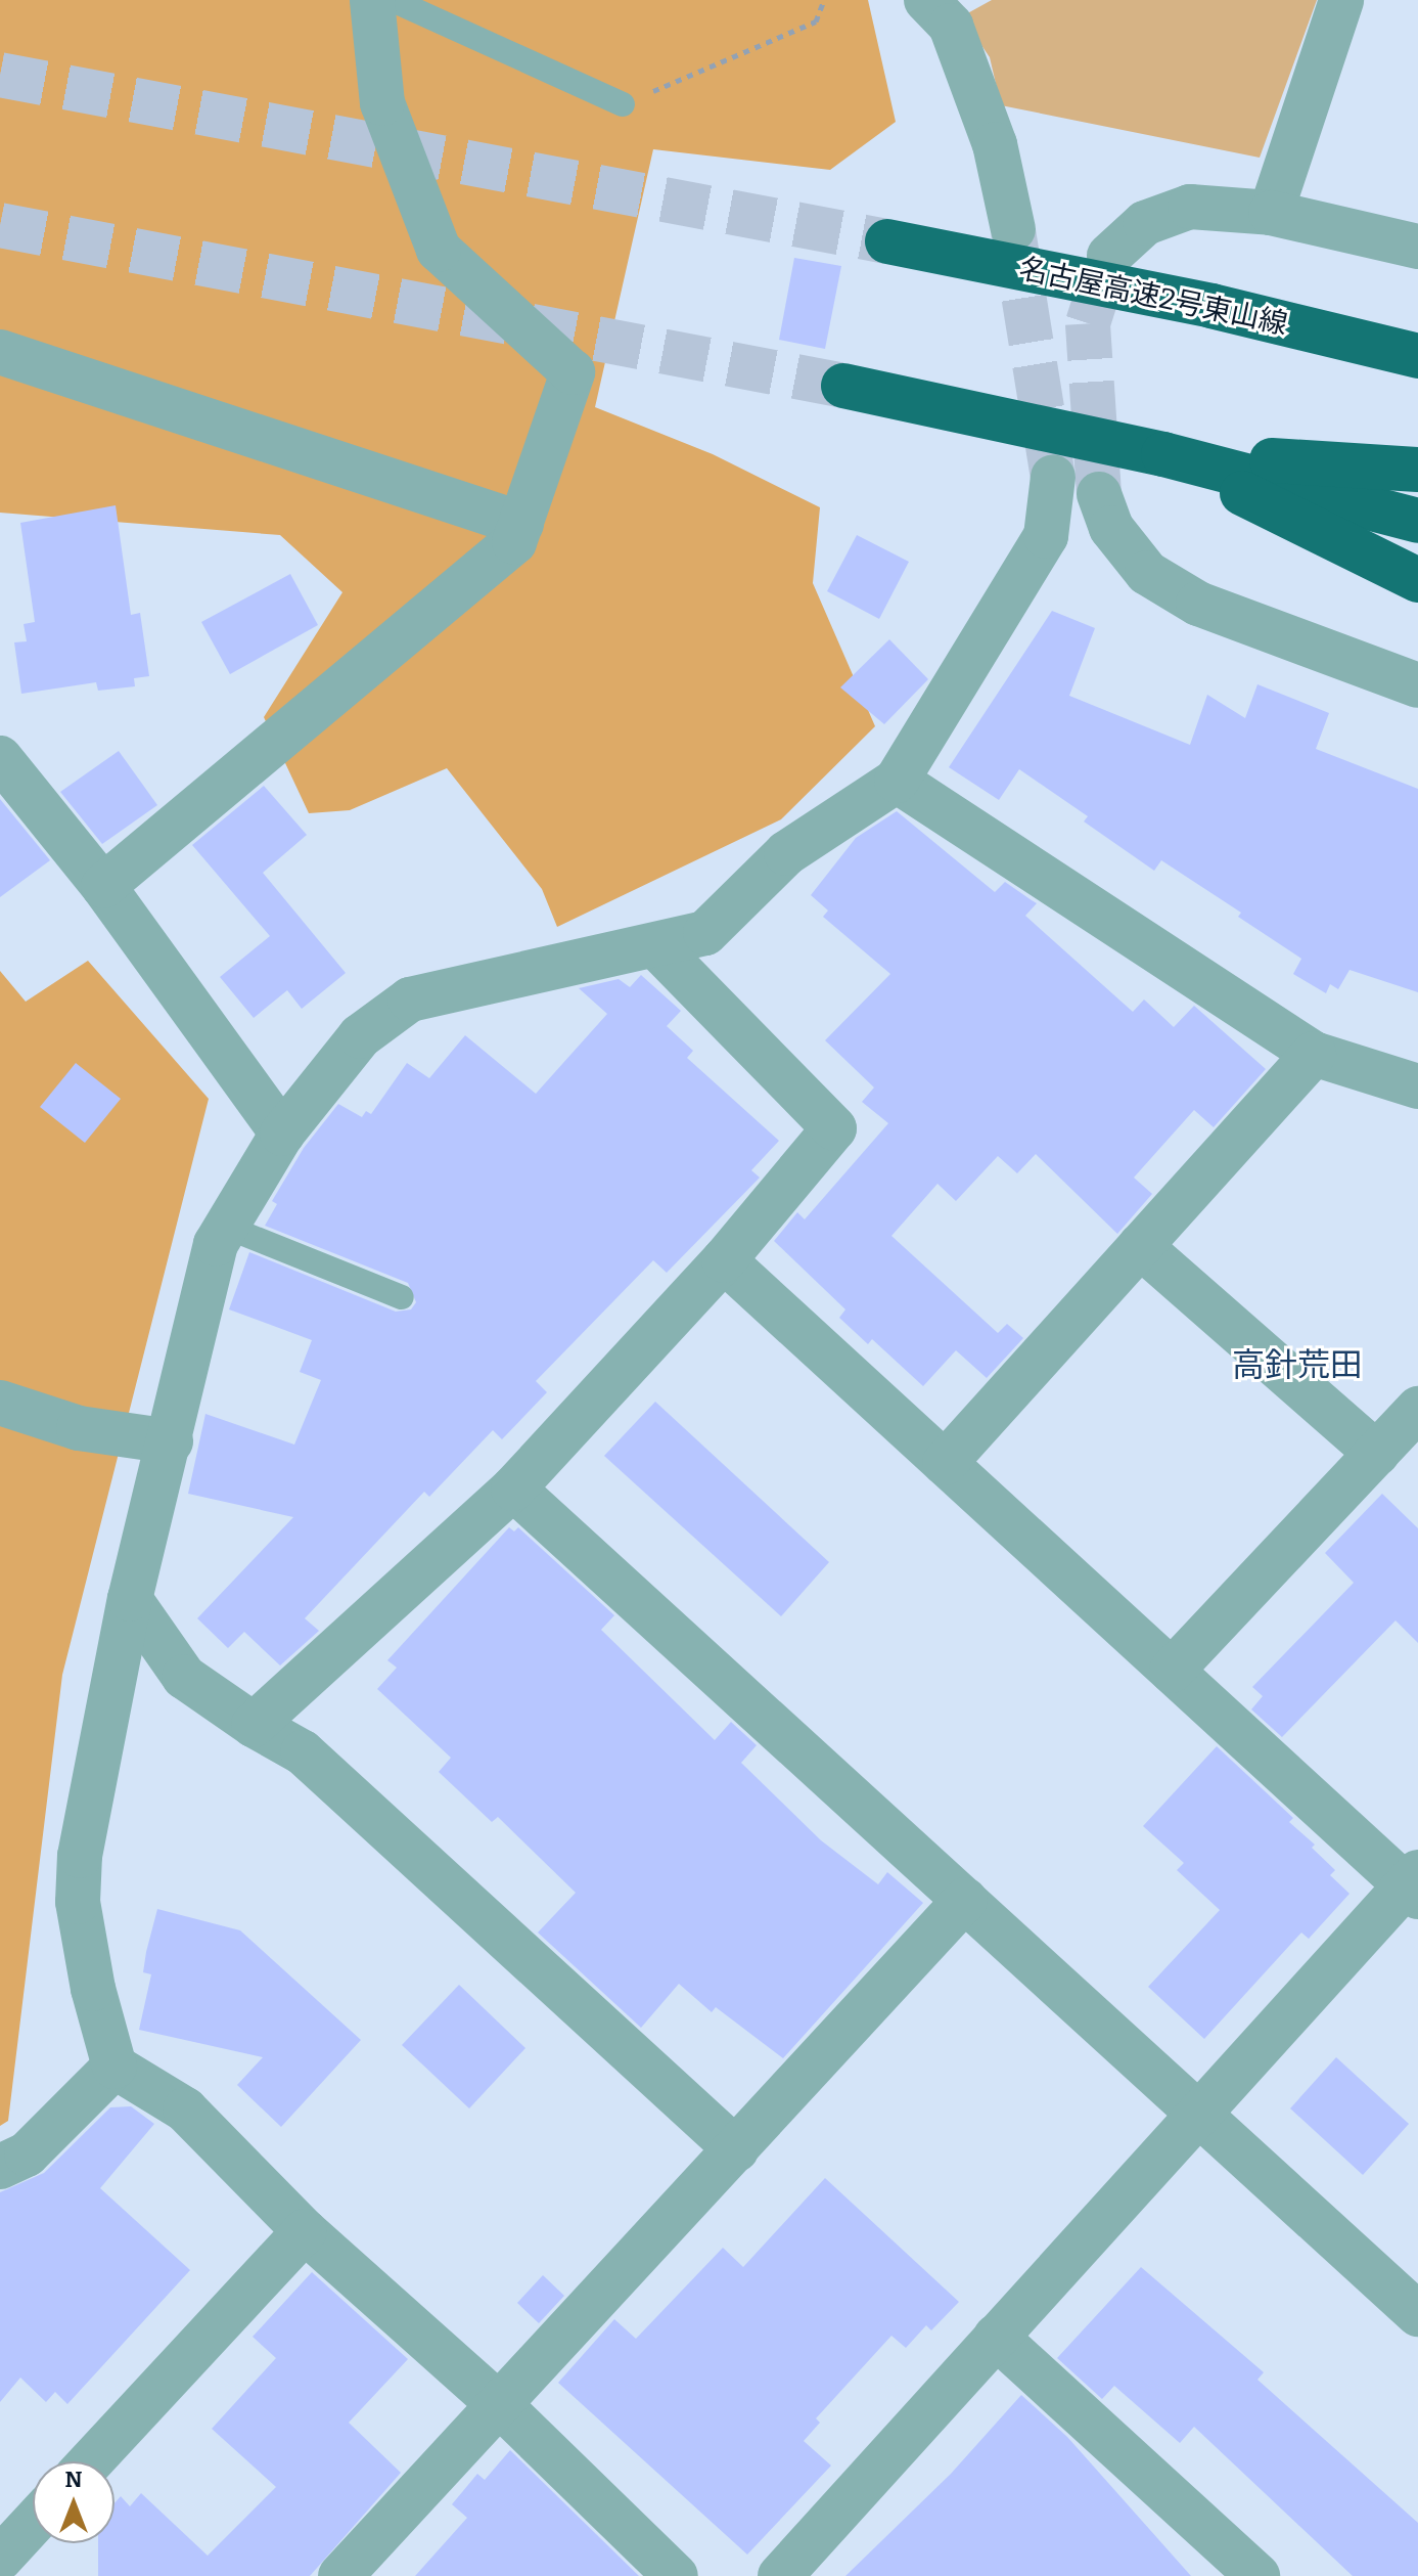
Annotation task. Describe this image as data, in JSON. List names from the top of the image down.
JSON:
{
  "streets": {
    "highway": ["名古屋高速2号東山線"]
  },
  "districts": ["高針荒田"],
  "north": "top"
}
